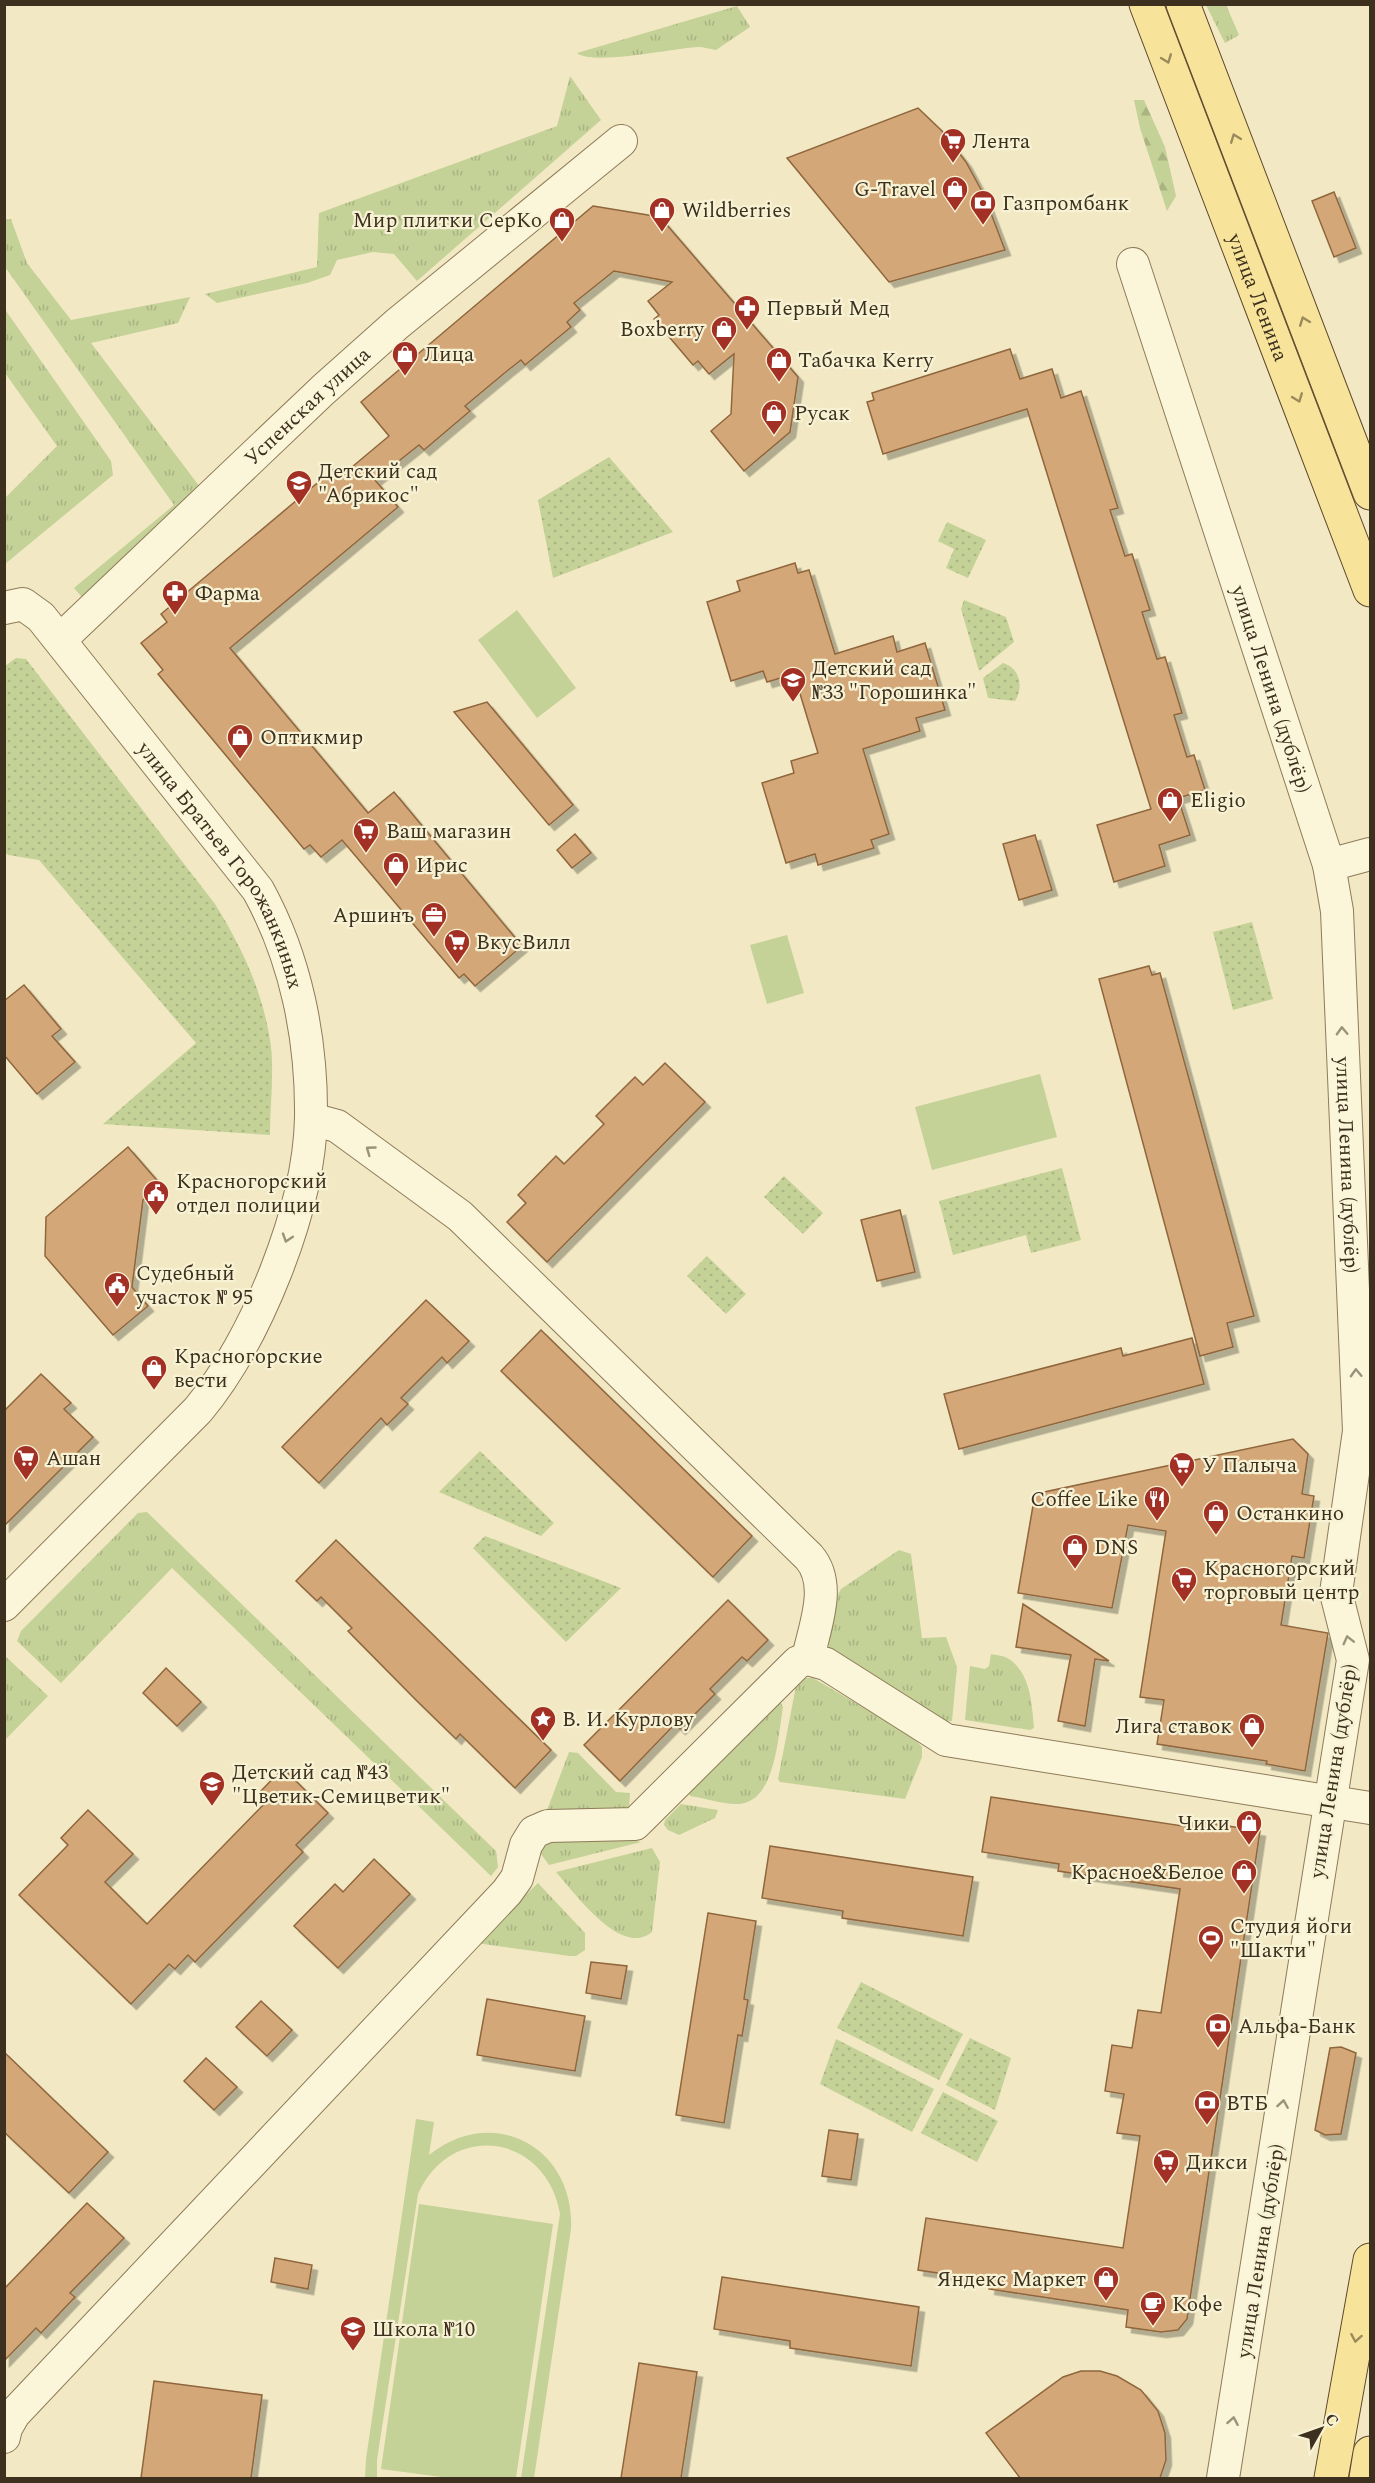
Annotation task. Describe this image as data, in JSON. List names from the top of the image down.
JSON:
{
  "streets": {
    "main road": ["улица Ленина"],
    "street": ["Успенская улица", "улица Ленина (дублёр)", "улица Братьев Горожанкиных"]
  },
  "crossings": [
    ["Успенская улица", "улица Братьев Горожанкиных"]
  ],
  "one_way": ["улица Ленина (дублёр)", "улица Братьев Горожанкиных"],
  "places": {
    "supermarket": [
      "Лента",
      "Ваш магазин",
      "ВкусВилл",
      "Ашан",
      "У Палыча",
      "Красногорский торговый центр",
      "Дикси"
    ],
    "shop": [
      "G-Travel",
      "Wildberries",
      "Мир плитки СерКо",
      "Boxberry",
      "Лица",
      "Табачка Kerry",
      "Русак",
      "Оптикмир",
      "Eligio",
      "Ирис",
      "Красногорские вести",
      "Останкино",
      "DNS",
      "Лига ставок",
      "Чики",
      "Красное&Белое",
      "Яндекс Маркет"
    ],
    "bank": ["Газпромбанк", "Альфа-Банк", "ВТБ"],
    "pharmacy": ["Первый Мед", "Фарма"],
    "school or university": [
      "Детский сад \"Абрикос\"",
      "Детский сад №33 \"Горошинка\"",
      "Детский сад №43 \"Цветик-Семицветик\"",
      "Школа №10"
    ],
    "office": ["Аршинъ"],
    "public building": ["Красногорский отдел полиции", "Судебный участок № 95"],
    "restaurant": ["Coffee Like"],
    "place": ["В. И. Курлову"],
    "sports": ["Студия йоги \"Шакти\""],
    "cafe": ["Кофе"]
  },
  "north": "top right"
}
